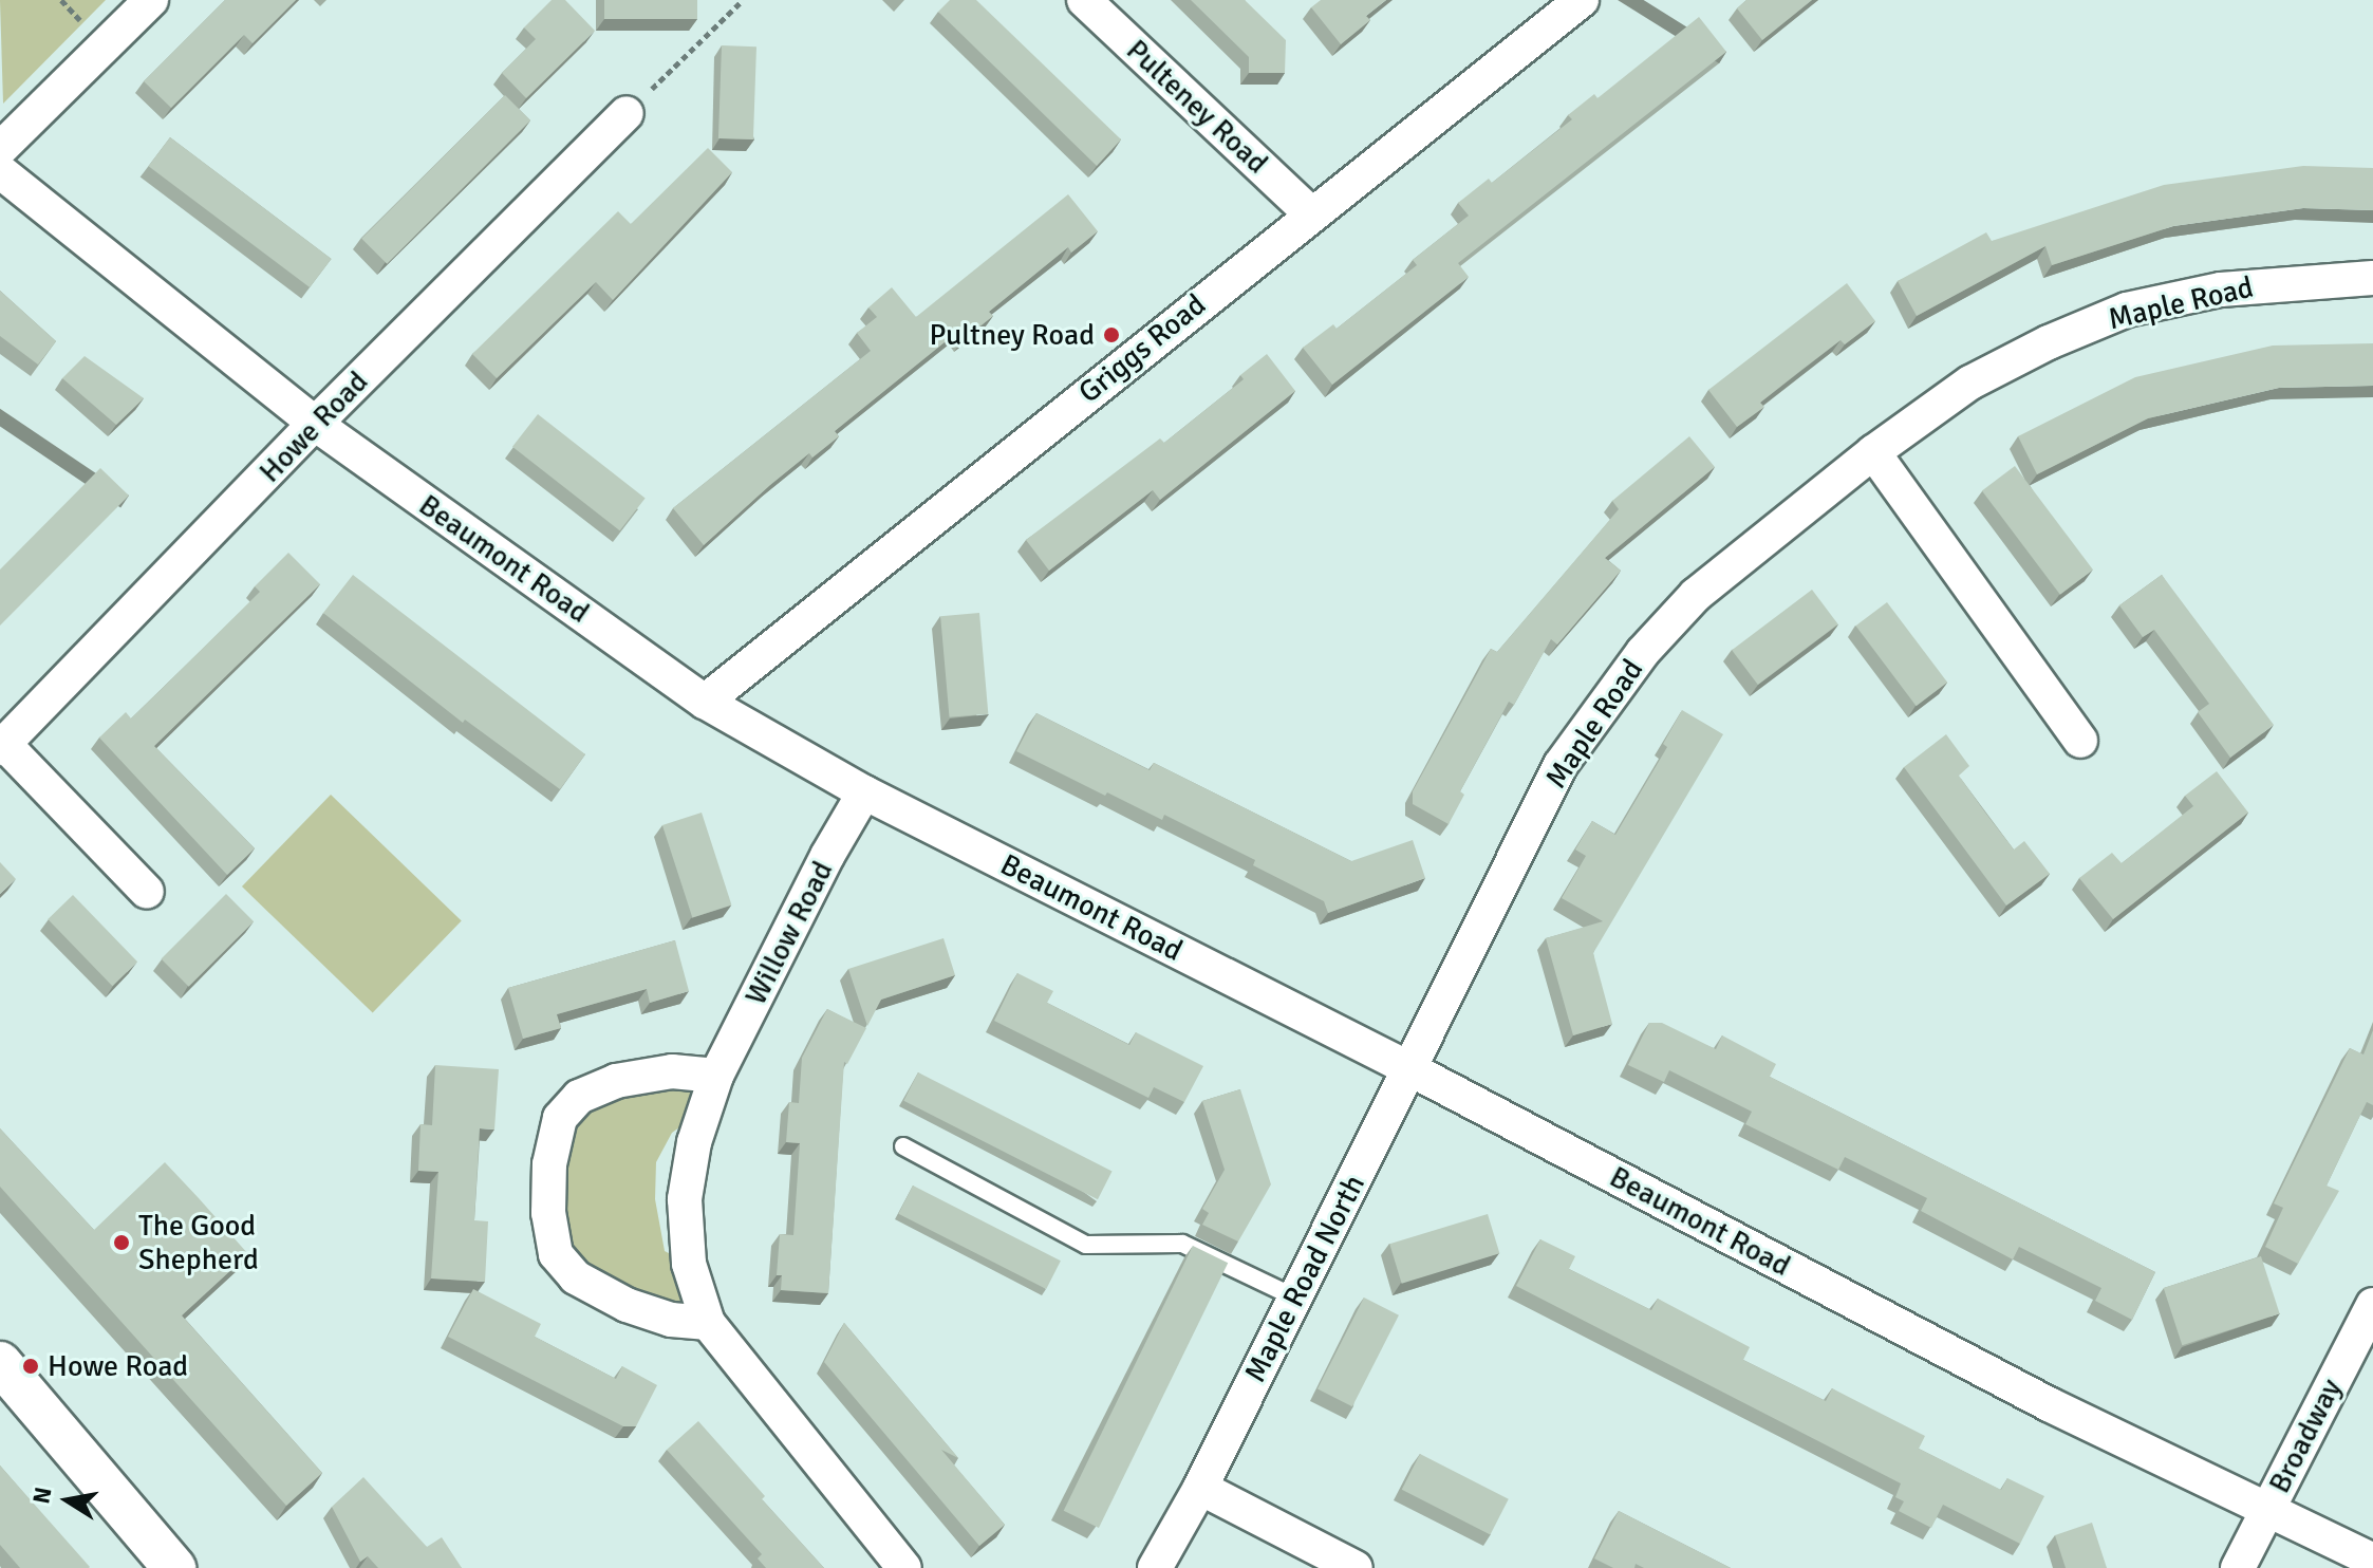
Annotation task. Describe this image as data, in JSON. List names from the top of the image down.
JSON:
{
  "streets": {
    "street": [
      "Pulteney Road",
      "Maple Road",
      "Griggs Road",
      "Howe Road",
      "Beaumont Road",
      "Willow Road",
      "Maple Road North",
      "Broadway"
    ]
  },
  "crossings": [
    ["Pulteney Road", "Griggs Road"],
    ["Maple Road", "Beaumont Road"],
    ["Maple Road", "Maple Road North"],
    ["Griggs Road", "Beaumont Road"],
    ["Howe Road", "Beaumont Road"],
    ["Beaumont Road", "Willow Road"],
    ["Beaumont Road", "Maple Road North"],
    ["Beaumont Road", "Broadway"]
  ],
  "places": ["Pultney Road", "The Good Shepherd", "Howe Road"],
  "north": "left"
}
